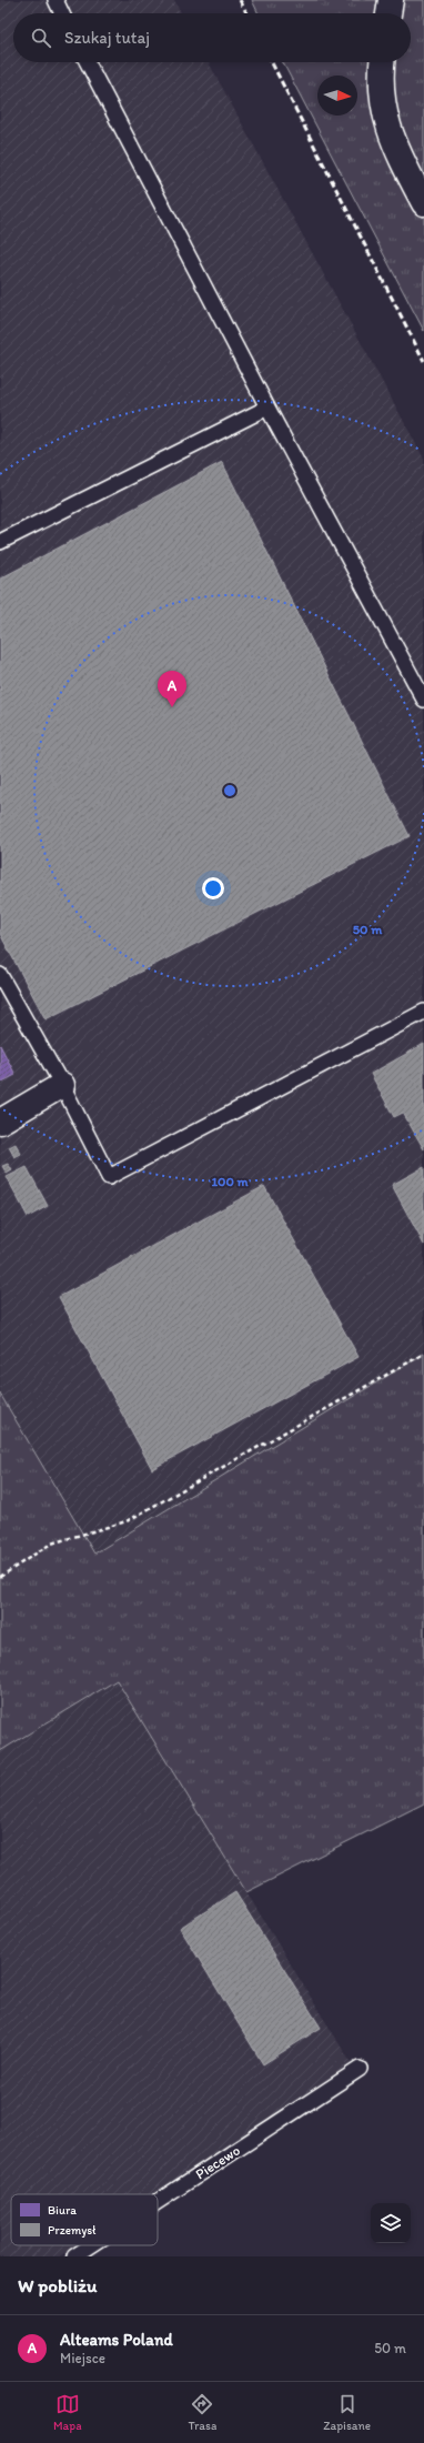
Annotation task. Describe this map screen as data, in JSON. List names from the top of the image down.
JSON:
{
  "streets": {
    "lane": ["Piecewo"]
  },
  "legend": ["Biura", "Przemysł"],
  "north": "right",
  "page": {
    "search": "Szukaj tutaj",
    "pins": "A",
    "heading": "W pobliżu",
    "list": [
      {
        "mark": "A",
        "name": "Alteams Poland",
        "note": "Miejsce",
        "value": "50 m"
      }
    ],
    "nav": ["Mapa", "Trasa", "Zapisane"]
  },
  "rings": ["50 m", "100 m"]
}
